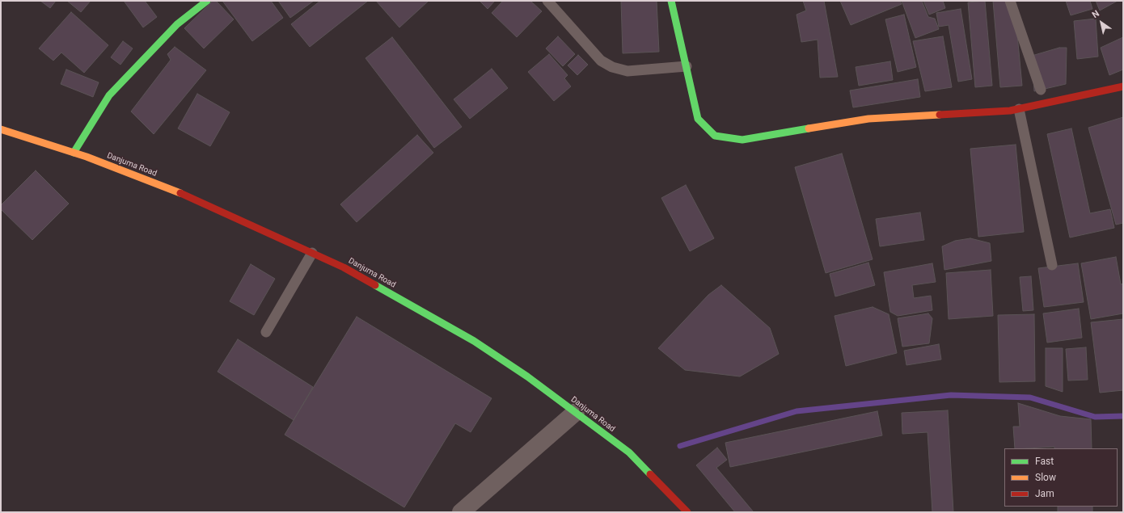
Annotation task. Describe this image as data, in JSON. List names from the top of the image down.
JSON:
{
  "streets": {
    "street": ["Danjuma Road"]
  },
  "legend": ["Fast", "Slow", "Jam"],
  "north": "top left"
}
